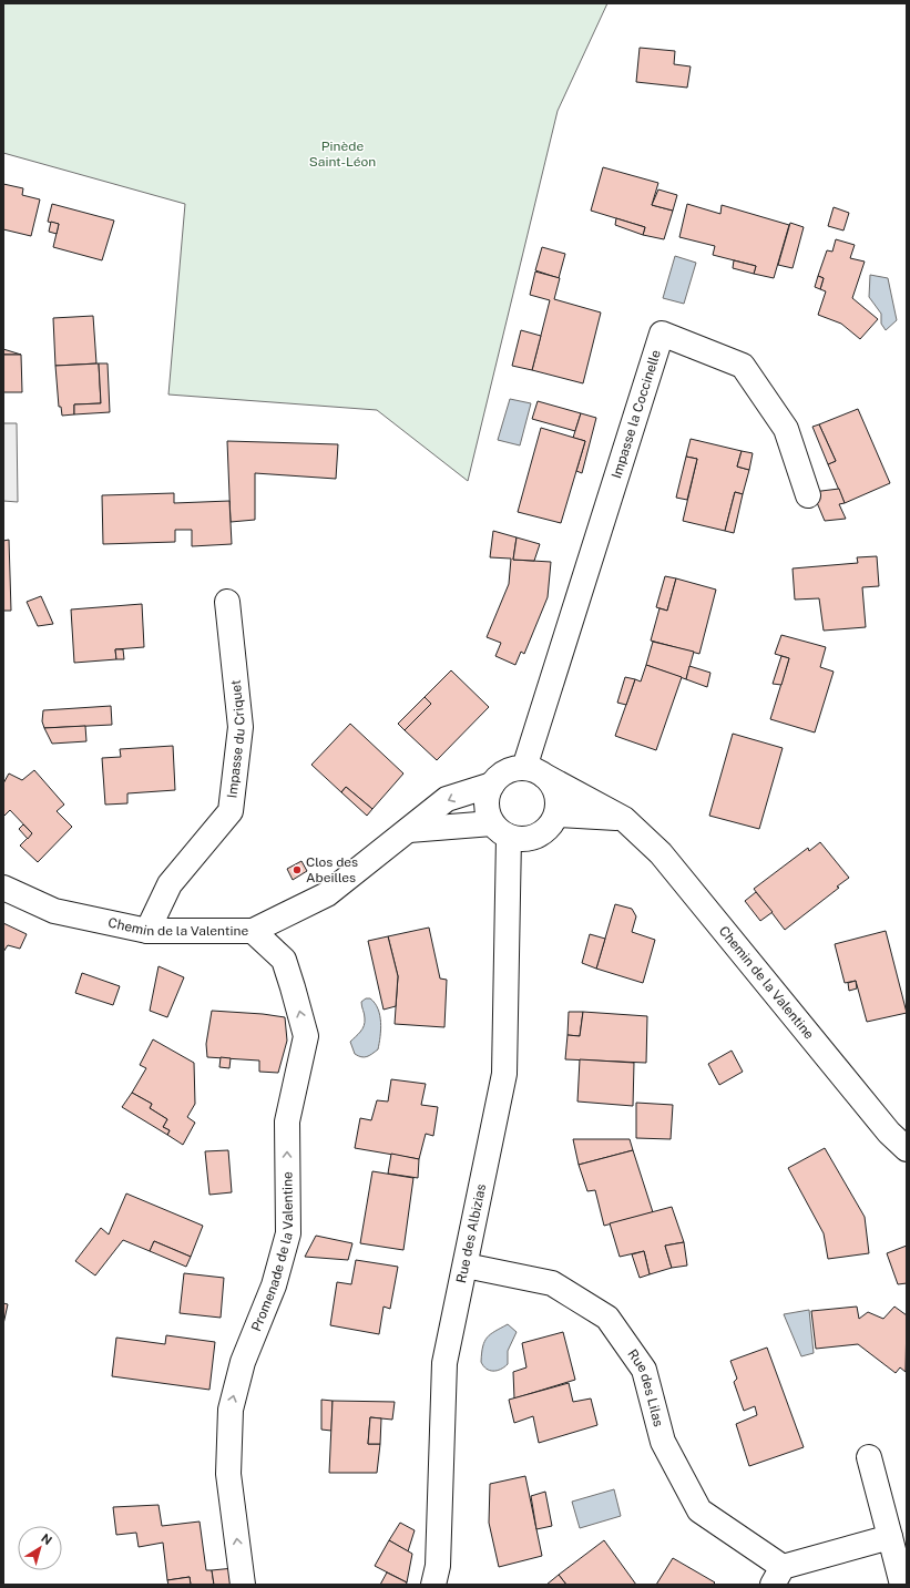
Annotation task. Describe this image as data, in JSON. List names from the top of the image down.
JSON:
{
  "streets": {
    "street": [
      "Impasse la Coccinelle",
      "Impasse du Criquet",
      "Chemin de la Valentine",
      "Rue des Albizias",
      "Promenade de la Valentine",
      "Rue des Lilas"
    ]
  },
  "crossings": [
    ["Impasse la Coccinelle", "Chemin de la Valentine"],
    ["Impasse la Coccinelle", "Rue des Albizias"],
    ["Impasse du Criquet", "Chemin de la Valentine"],
    ["Chemin de la Valentine", "Rue des Albizias"],
    ["Chemin de la Valentine", "Promenade de la Valentine"],
    ["Rue des Albizias", "Rue des Lilas"]
  ],
  "one_way": ["Promenade de la Valentine"],
  "parks": ["Pinède Saint-Léon"],
  "places": ["Clos des Abeilles"],
  "north": "top right"
}
